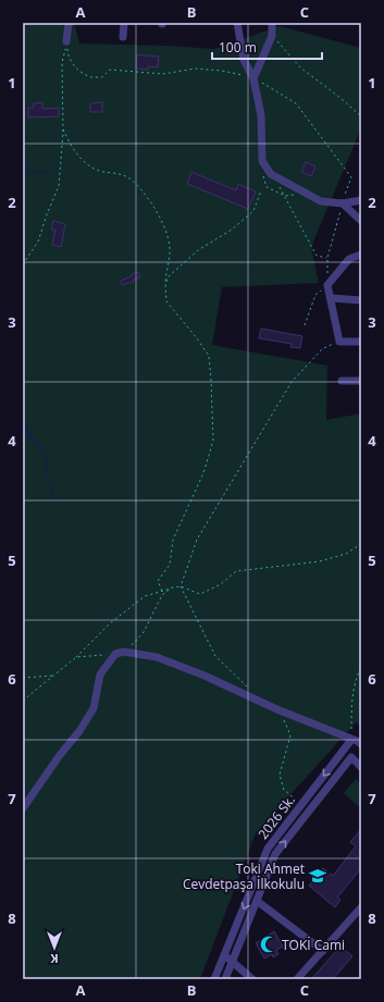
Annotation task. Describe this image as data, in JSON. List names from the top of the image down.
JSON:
{
  "streets": {
    "street": ["2026 Sk."]
  },
  "places": {
    "school or university": ["Toki Ahmet Cevdetpaşa İlkokulu"],
    "mosque": ["TOKİ Cami"]
  },
  "scale_bar": "100 m",
  "north": "bottom",
  "grid": {
    "columns": ["A", "B", "C"],
    "rows": [
      "1",
      "2",
      "3",
      "4",
      "5",
      "6",
      "7",
      "8"
    ]
  }
}
